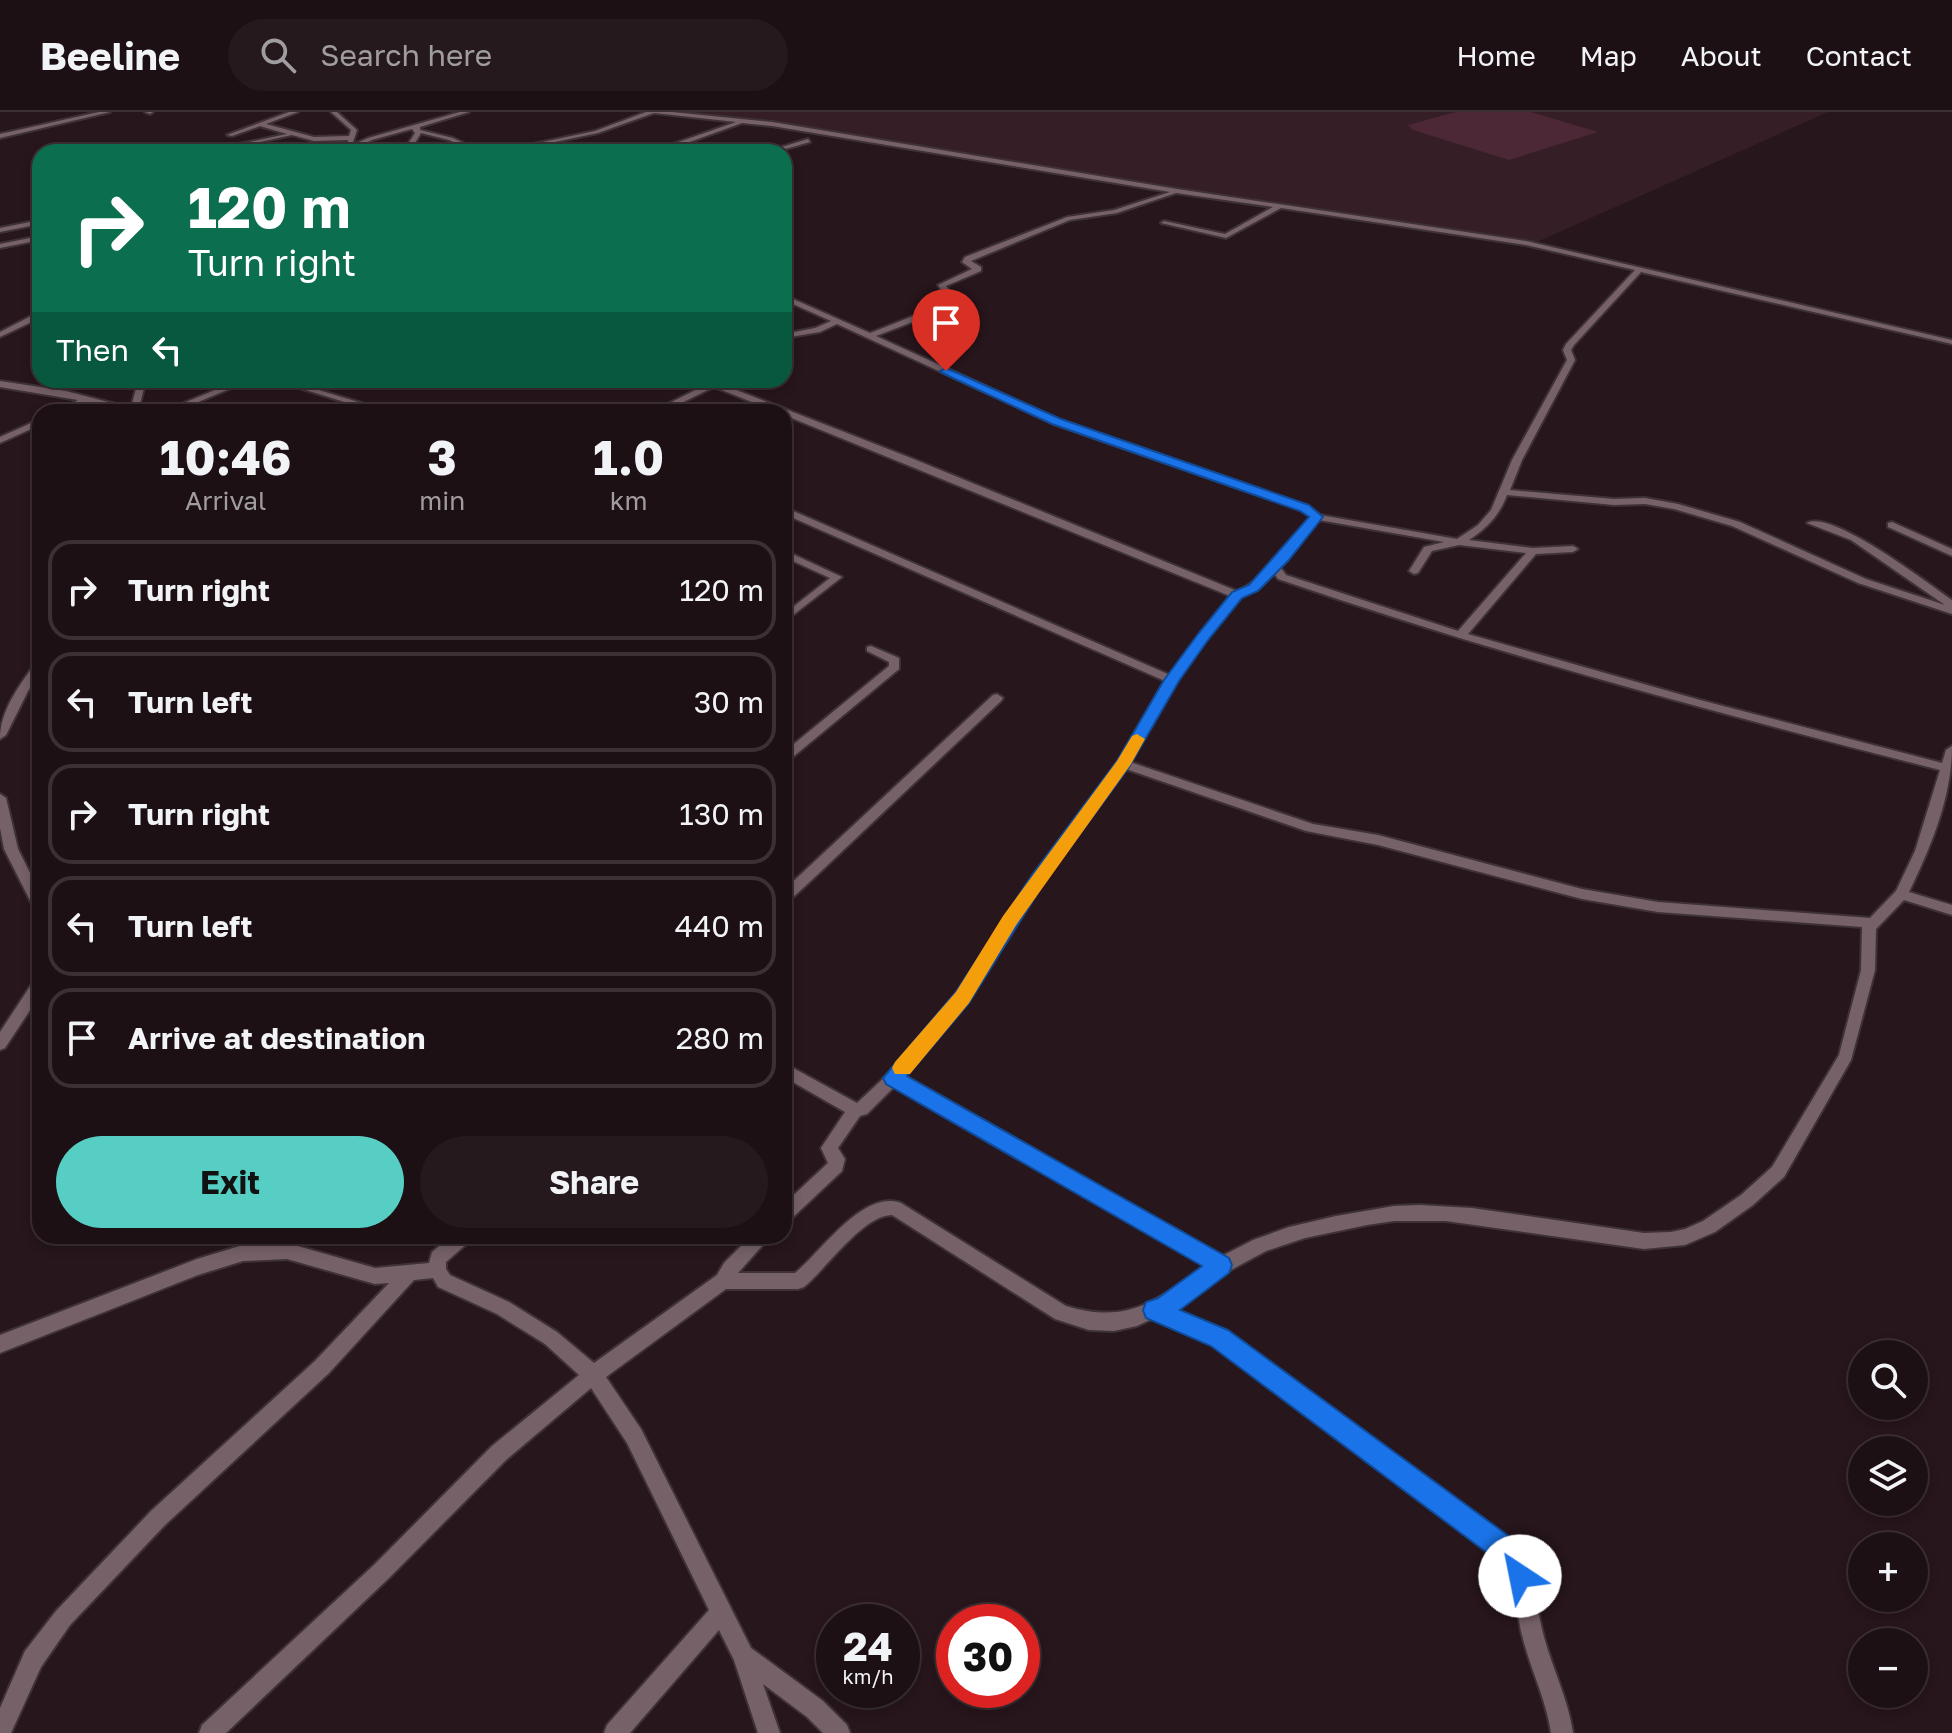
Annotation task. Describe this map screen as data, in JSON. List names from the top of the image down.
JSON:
{
  "page": {
    "header": "Beeline",
    "search": "Search here",
    "nav": [
      "Home",
      "Map",
      "About",
      "Contact"
    ],
    "turn": ["120 m", "Turn right"],
    "then": "Then",
    "eta": [
      "10:46",
      "Arrival",
      "3",
      "min",
      "1.0",
      "km"
    ],
    "list": [
      {
        "name": "Turn right",
        "value": "120 m"
      },
      {
        "name": "Turn left",
        "value": "30 m"
      },
      {
        "name": "Turn right",
        "value": "130 m"
      },
      {
        "name": "Turn left",
        "value": "440 m"
      },
      {
        "name": "Arrive at destination",
        "value": "280 m"
      }
    ],
    "buttons": ["Exit", "Share"],
    "map_buttons": ["+", "−"],
    "speed": "24 km/h",
    "limit": "30"
  }
}
